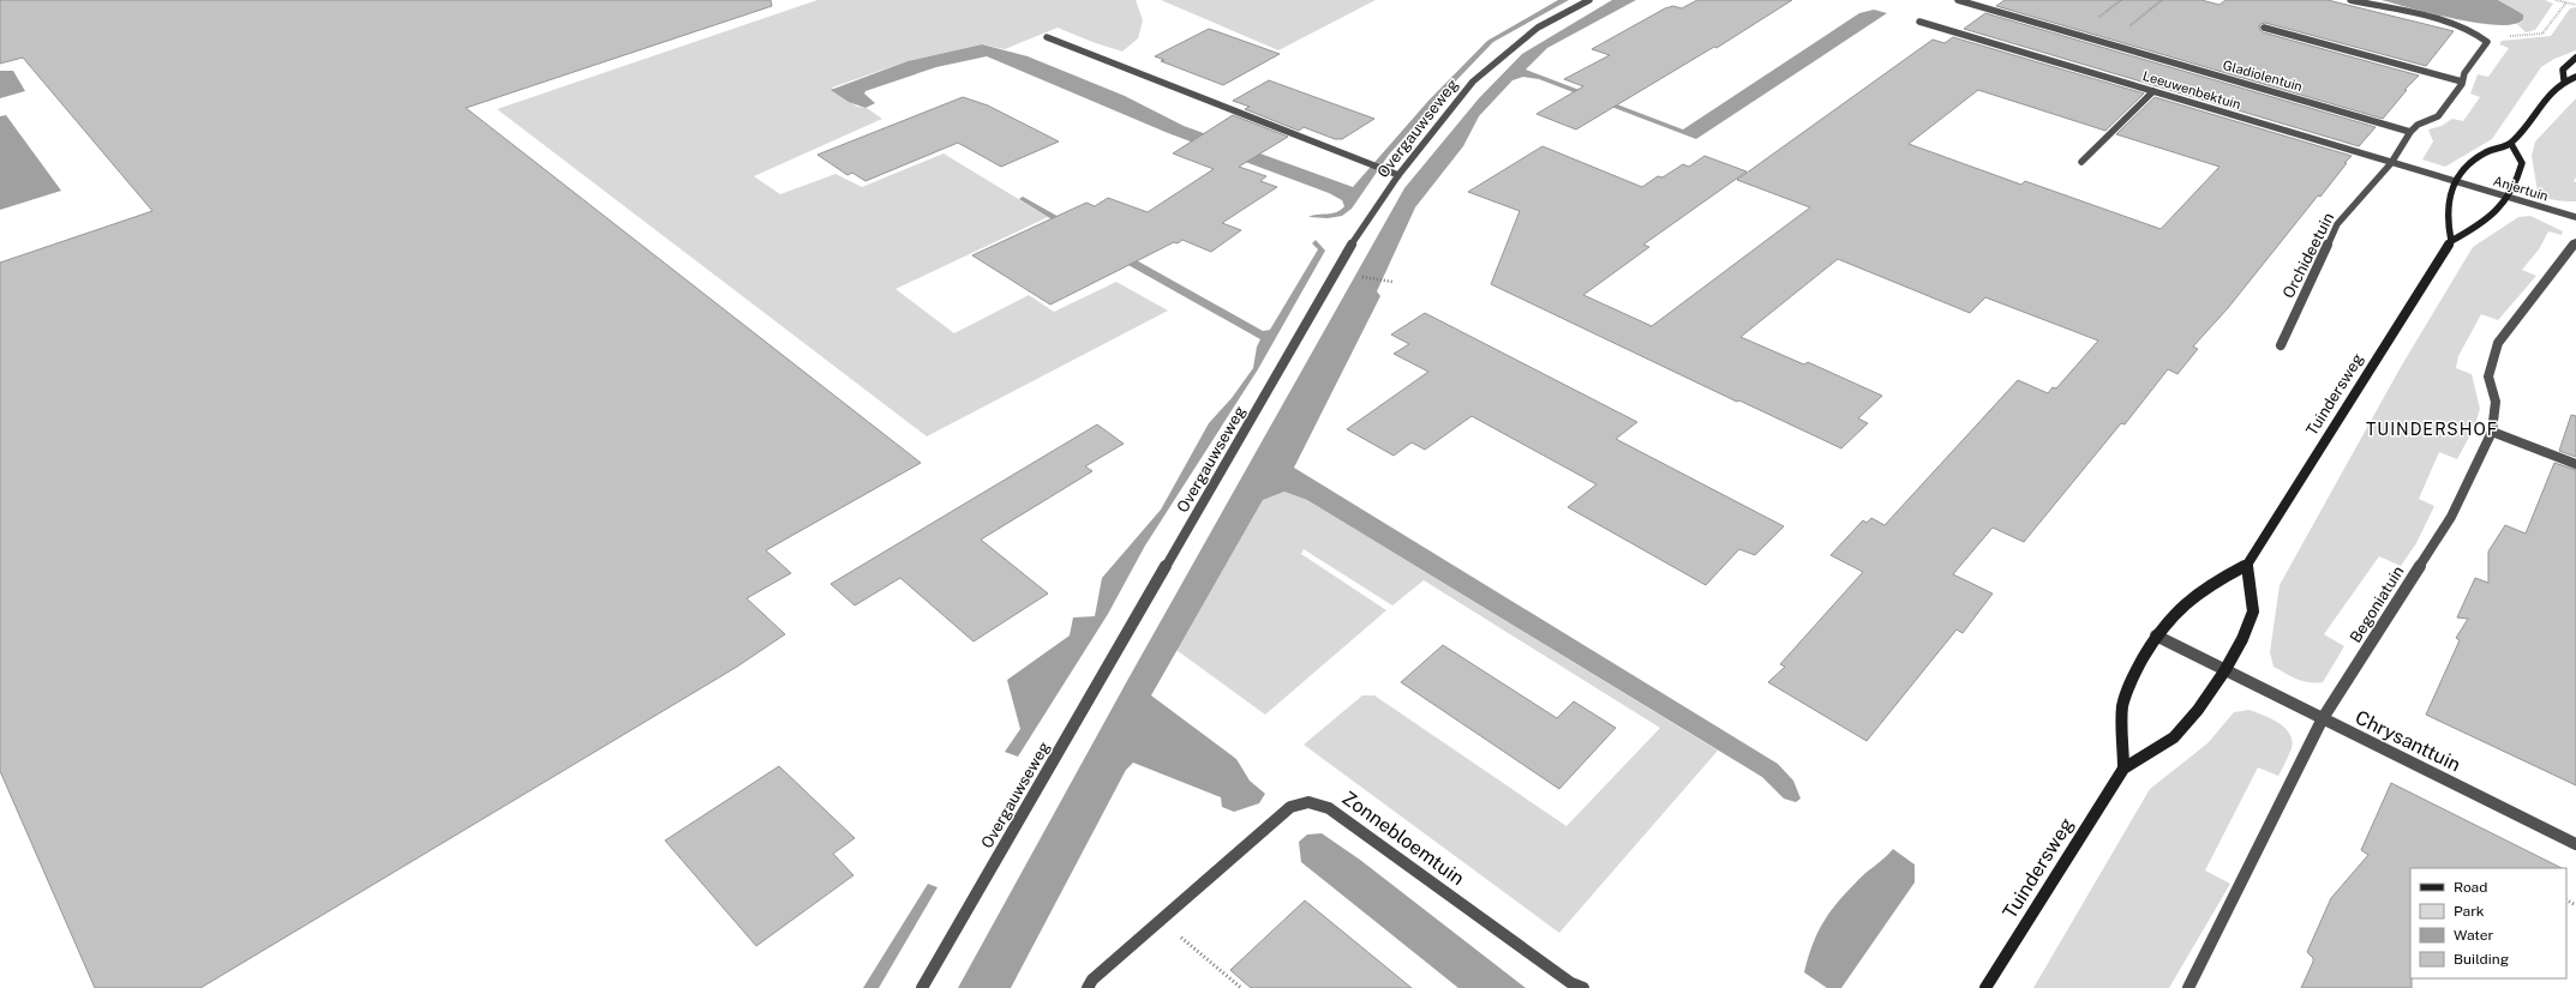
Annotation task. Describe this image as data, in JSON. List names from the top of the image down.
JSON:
{
  "streets": {
    "main road": ["Tuindersweg"],
    "street": [
      "Gladiolentuin",
      "Leeuwenbektuin",
      "Overgauwseweg",
      "Anjertuin",
      "Orchideetuin",
      "Begoniatuin",
      "Chrysanttuin",
      "Zonnebloemtuin"
    ]
  },
  "crossings": [
    ["Gladiolentuin", "Orchideetuin"],
    ["Leeuwenbektuin", "Anjertuin"],
    ["Leeuwenbektuin", "Orchideetuin"],
    ["Tuindersweg", "Chrysanttuin"],
    ["Begoniatuin", "Chrysanttuin"]
  ],
  "districts": ["TUINDERSHOF"],
  "legend": [
    "Road",
    "Park",
    "Water",
    "Building"
  ]
}
